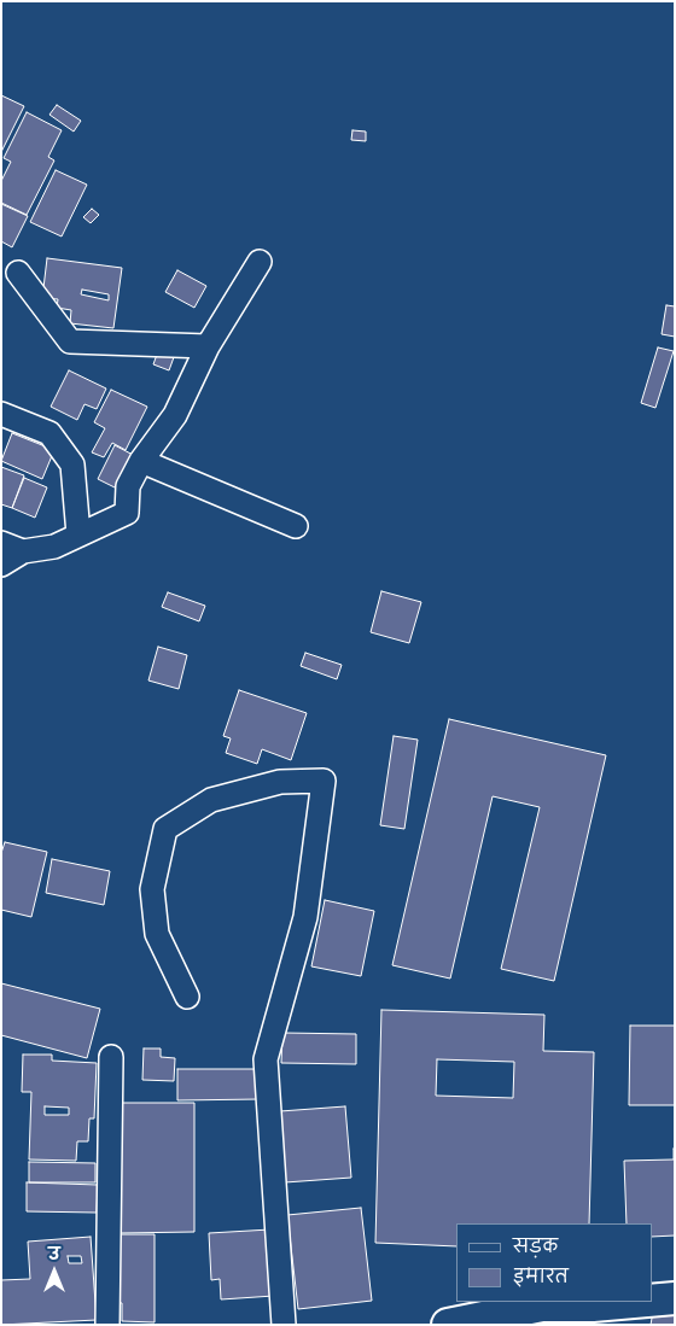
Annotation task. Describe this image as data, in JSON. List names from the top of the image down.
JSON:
{
  "legend": ["सड़क", "इमारत"],
  "north": "top"
}
